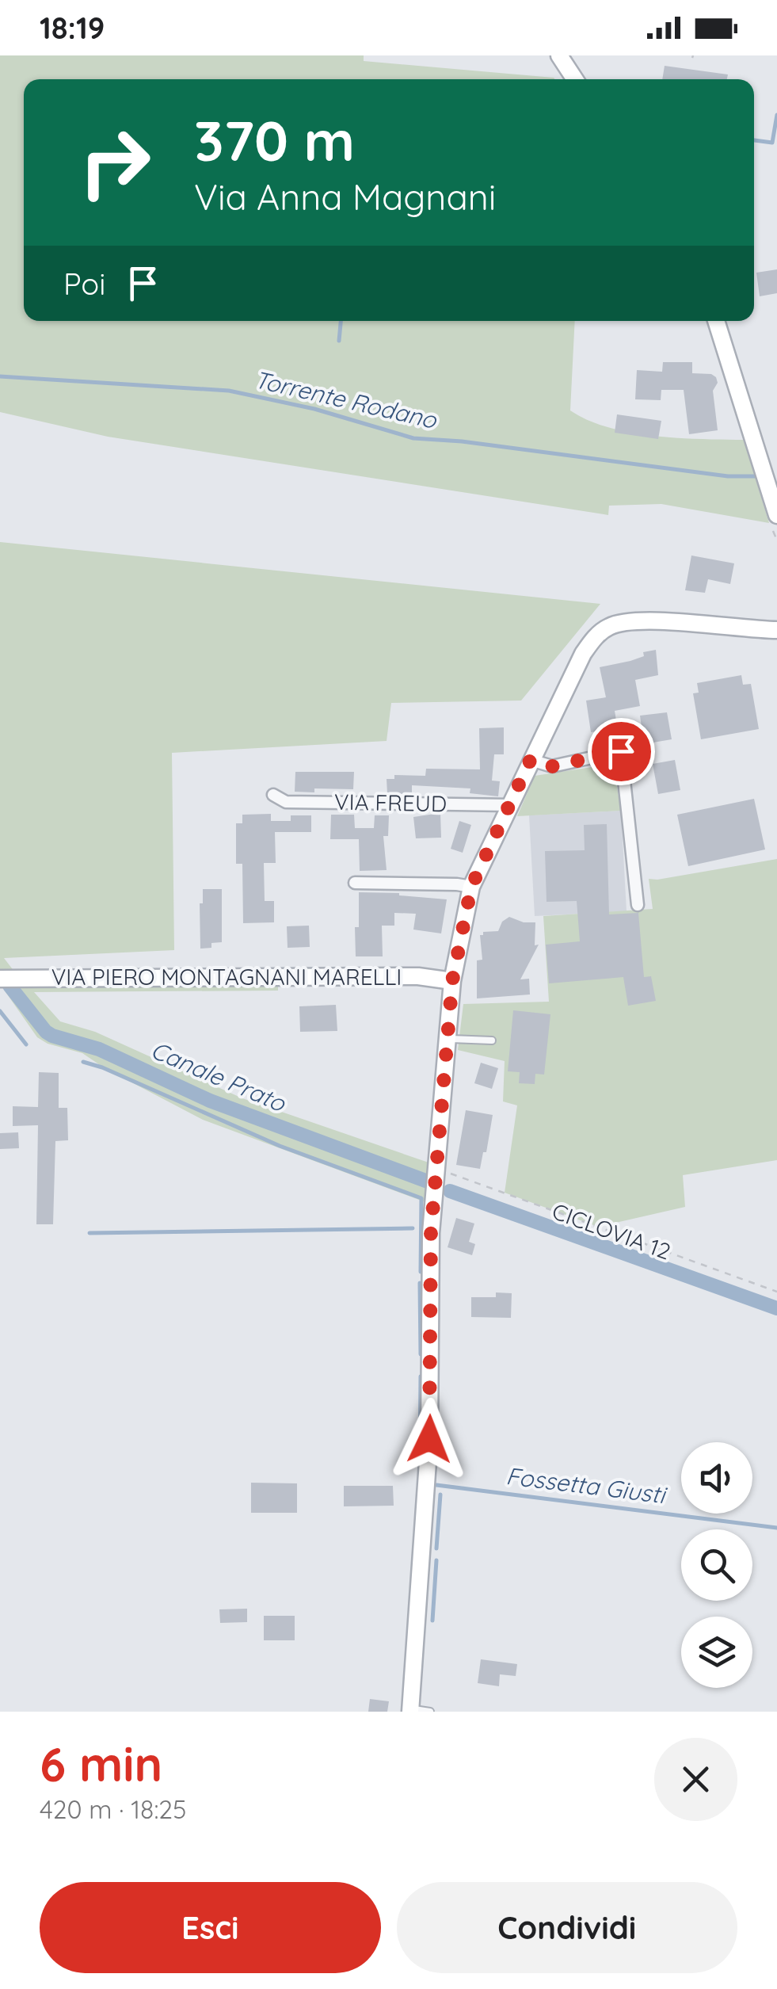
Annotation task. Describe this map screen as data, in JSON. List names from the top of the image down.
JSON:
{
  "streets": {
    "street": ["VIA FREUD", "VIA PIERO MONTAGNANI MARELLI"],
    "path": ["CICLOVIA 12"]
  },
  "water": ["Torrente Rodano", "Canale Prato", "Fossetta Giusti"],
  "page": {
    "status": "18:19",
    "turn": ["370 m", "Via Anna Magnani"],
    "then": "Poi",
    "heading": ["6 min", "420 m · 18:25"],
    "buttons": ["Esci", "Condividi"]
  }
}
